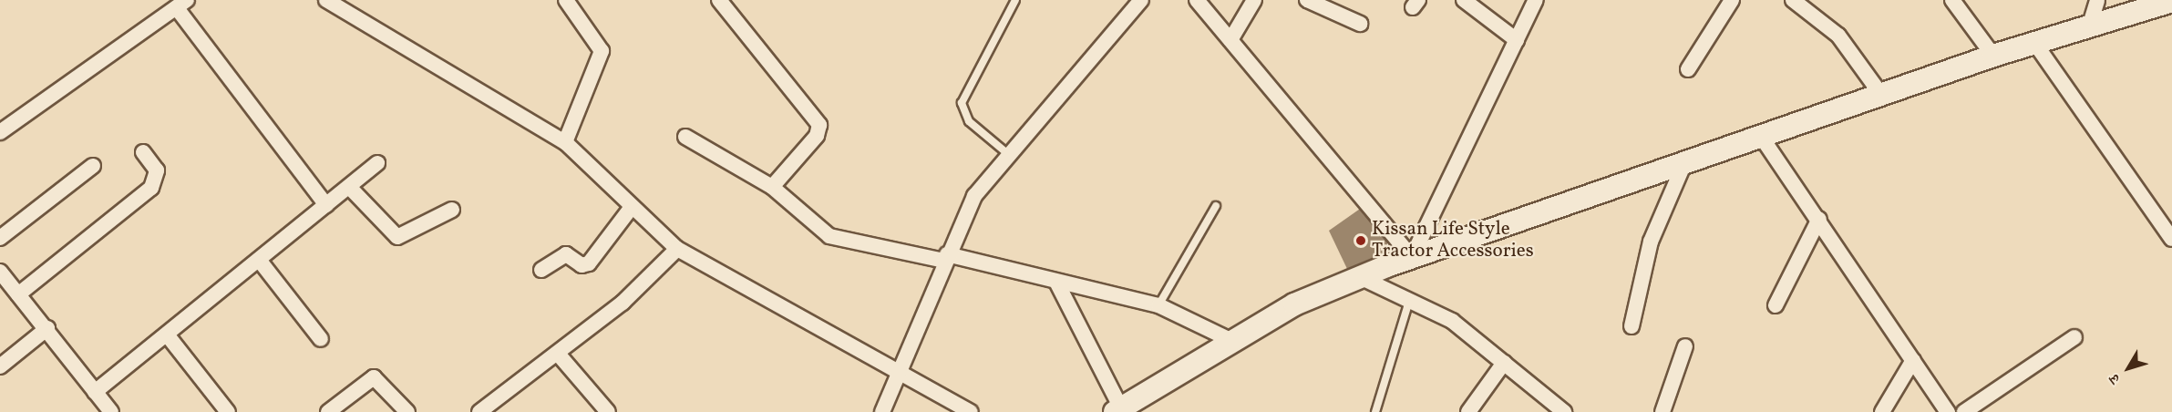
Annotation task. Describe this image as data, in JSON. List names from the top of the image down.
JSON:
{
  "places": ["Kissan Life Style Tractor Accessories"],
  "north": "bottom left"
}
